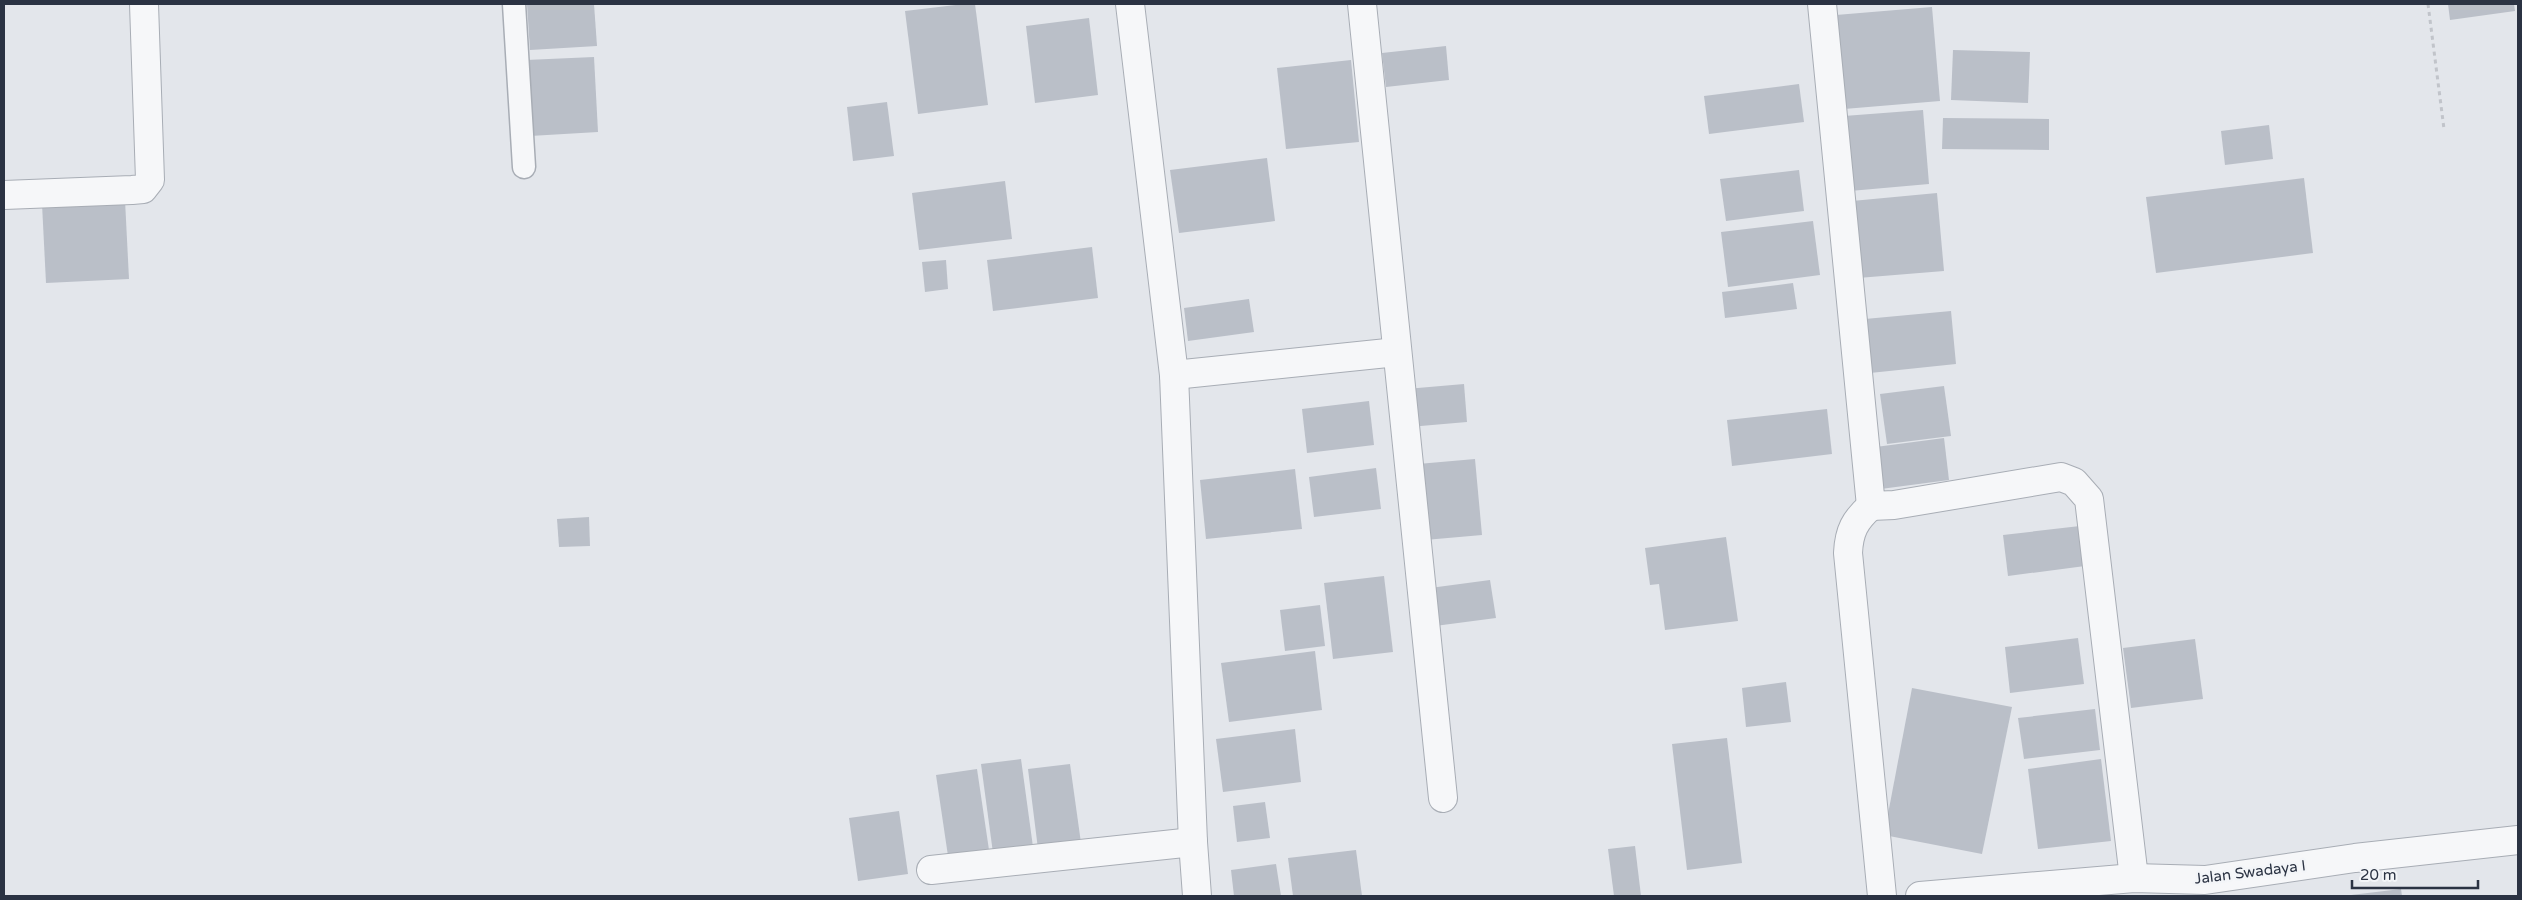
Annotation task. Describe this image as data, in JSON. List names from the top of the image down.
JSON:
{
  "streets": {
    "street": ["Jalan Swadaya I"]
  },
  "scale_bar": "20 m"
}
